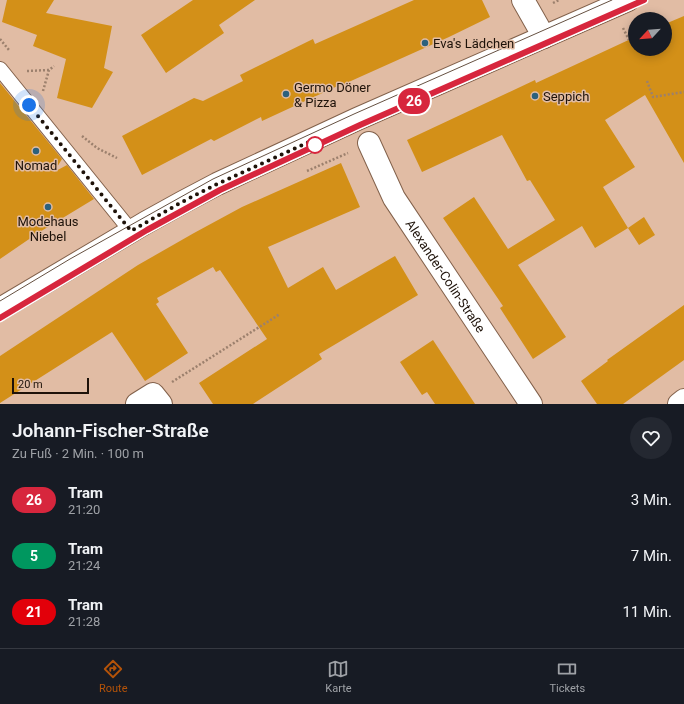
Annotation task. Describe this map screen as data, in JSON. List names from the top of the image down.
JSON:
{
  "streets": {
    "main road": ["Alexander-Colin-Straße"]
  },
  "places": [
    "Eva's Lädchen",
    "Germo Döner & Pizza",
    "Seppich",
    "Nomad",
    "Modehaus Niebel"
  ],
  "lines": ["tram line 26"],
  "scale_bar": "20 m",
  "north": "bottom left",
  "page": {
    "on_map": "26",
    "scale": "20 m",
    "heading": ["Johann-Fischer-Straße", "Zu Fuß · 2 Min. · 100 m"],
    "list": [
      {
        "mark": "26",
        "name": "Tram",
        "note": "21:20",
        "value": "3 Min."
      },
      {
        "mark": "5",
        "name": "Tram",
        "note": "21:24",
        "value": "7 Min."
      },
      {
        "mark": "21",
        "name": "Tram",
        "note": "21:28",
        "value": "11 Min."
      }
    ],
    "tabs": ["Route", "Karte", "Tickets"]
  }
}
